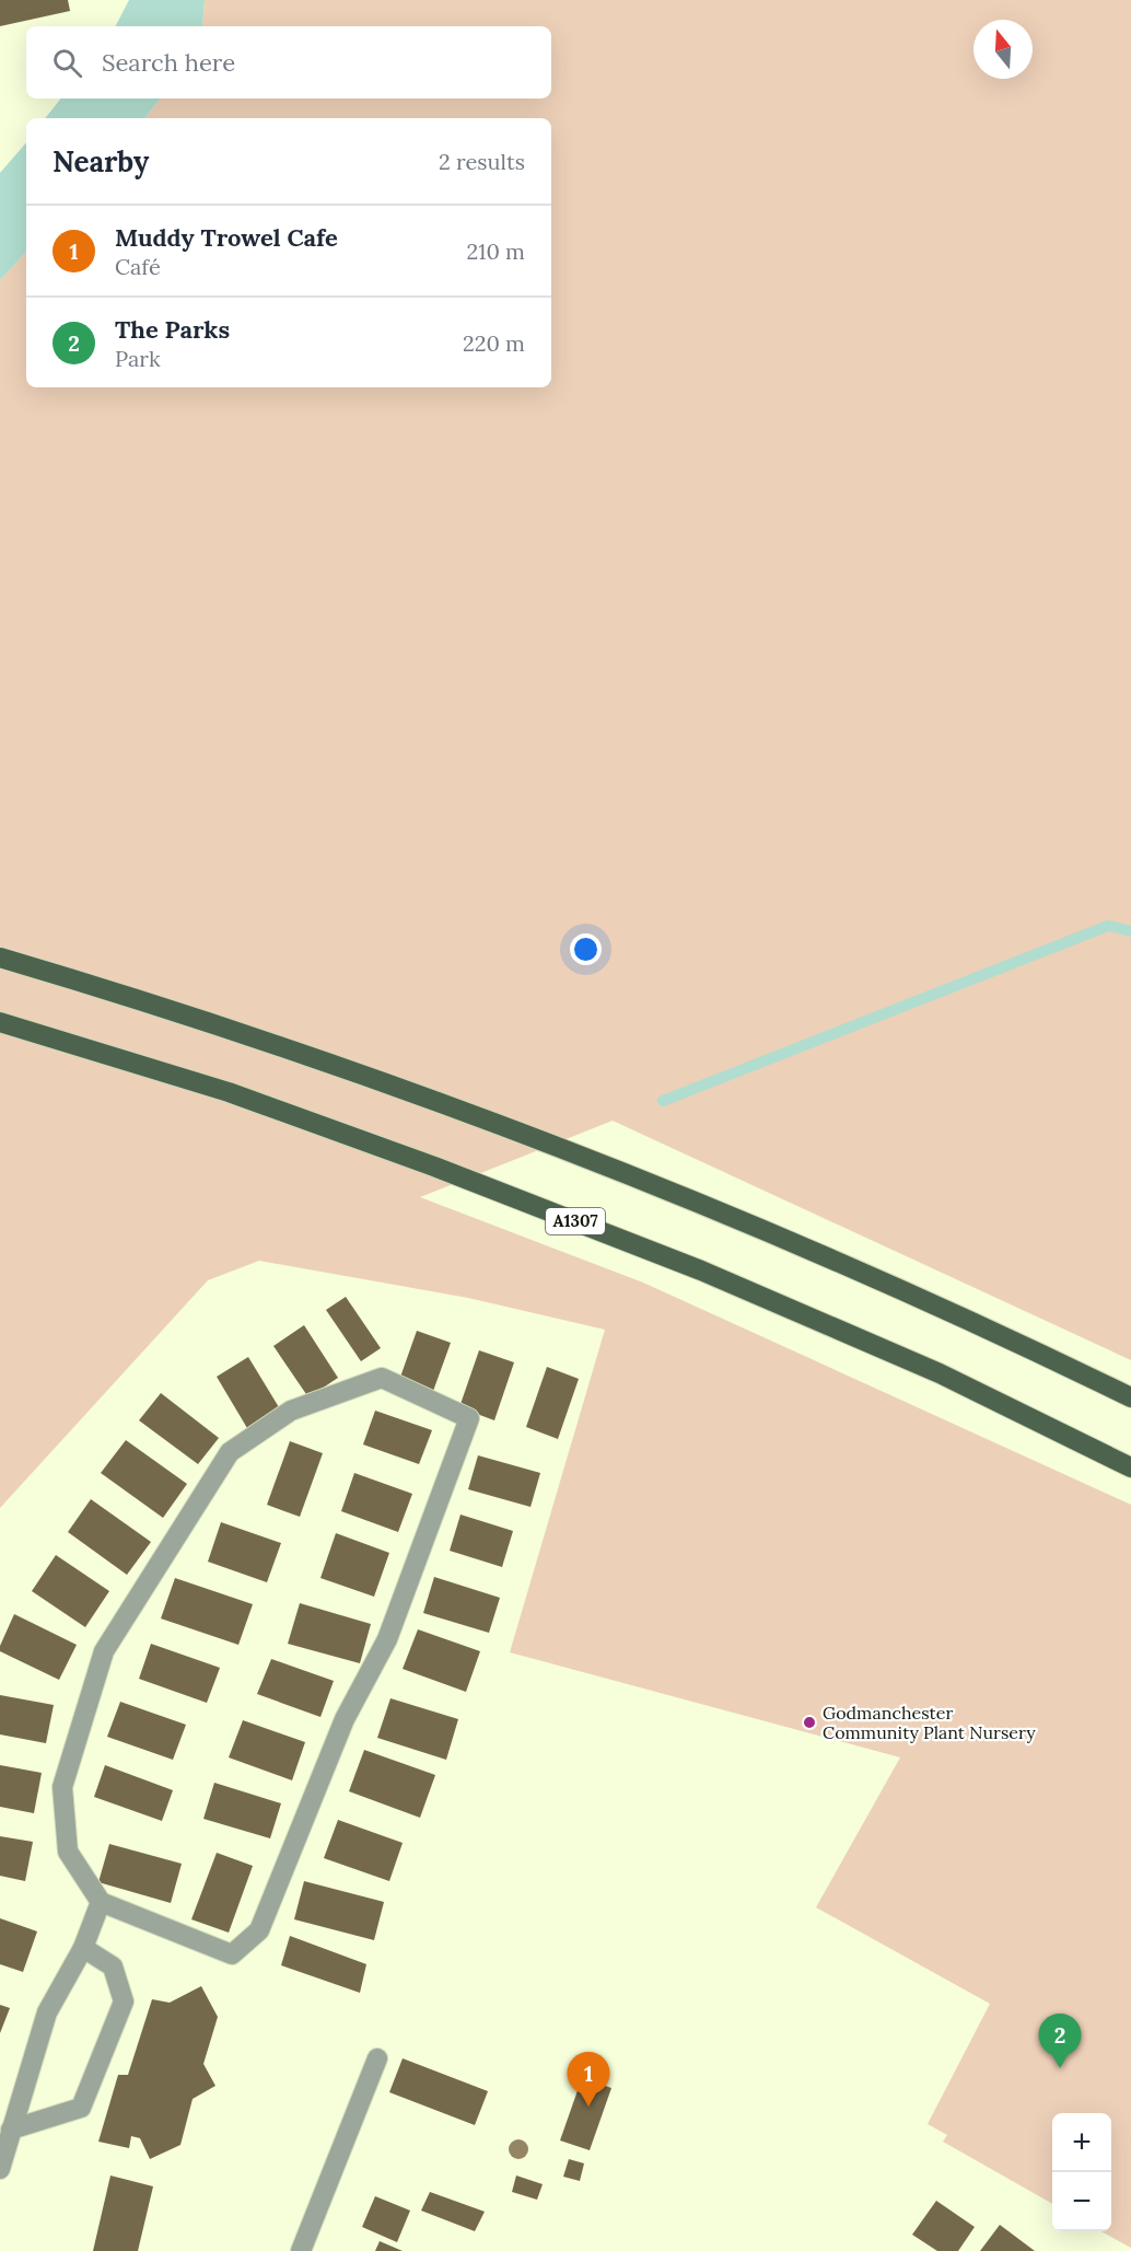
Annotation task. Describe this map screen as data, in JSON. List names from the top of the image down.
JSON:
{
  "streets": {
    "main road": ["A1307"]
  },
  "places": ["Godmanchester Community Plant Nursery"],
  "north": "top",
  "page": {
    "search": "Search here",
    "heading": ["Nearby", "2 results"],
    "list": [
      {
        "mark": "1",
        "name": "Muddy Trowel Cafe",
        "note": "Café",
        "value": "210 m"
      },
      {
        "mark": "2",
        "name": "The Parks",
        "note": "Park",
        "value": "220 m"
      }
    ],
    "pins": ["2", "1"],
    "map_buttons": ["+", "−"]
  }
}
